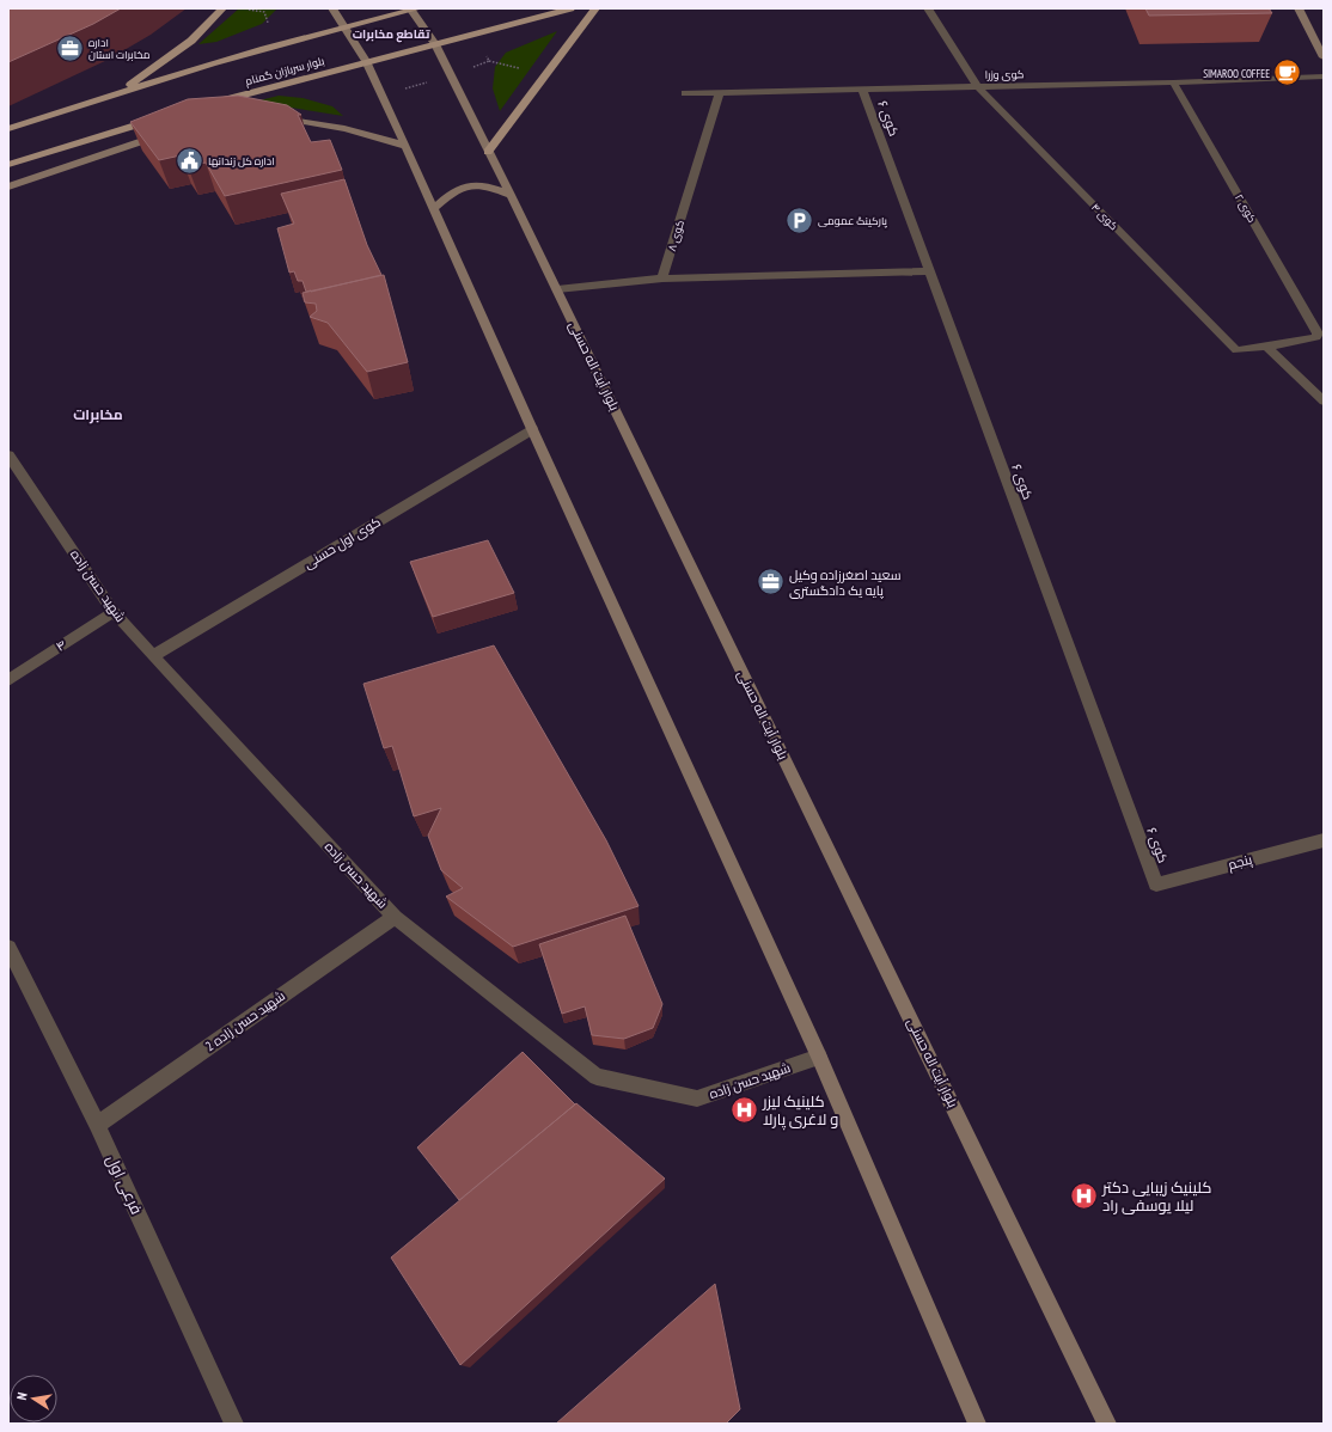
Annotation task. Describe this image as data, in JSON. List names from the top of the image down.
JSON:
{
  "streets": {
    "main road": ["بلوار سربازان گمنام", "بلوار آیت اله حسنی"],
    "street": [
      "کوی وزرا",
      "کوی ۶",
      "کوی ۲",
      "کوی ۴",
      "کوی ۸",
      "کوی اول حسنی",
      "شهید حسن زاده",
      "۴",
      "پنجم",
      "شهید حسن زاده 2",
      "فرعی اول"
    ]
  },
  "crossings": [
    ["بلوار سربازان گمنام", "بلوار آیت اله حسنی"],
    ["کوی وزرا", "کوی ۶"],
    ["کوی وزرا", "کوی ۲"],
    ["کوی وزرا", "کوی ۴"],
    ["کوی وزرا", "کوی ۸"],
    ["کوی ۶", "پنجم"],
    ["کوی ۲", "کوی ۴"],
    ["کوی اول حسنی", "شهید حسن زاده"],
    ["شهید حسن زاده", "۴"],
    ["شهید حسن زاده", "شهید حسن زاده 2"],
    ["شهید حسن زاده 2", "فرعی اول"]
  ],
  "districts": ["تقاطع مخابرات", "مخابرات"],
  "places": {
    "office": ["اداره مخابرات استان", "سعید اصغرزاده وکیل پایه یک دادگستری"],
    "cafe": ["SIMAROO COFFEE"],
    "public building": ["اداره کل زندانها"],
    "parking": ["پارکینگ عمومی"],
    "hospital": ["کلینیک لیزر و لاغری پارلا", "کلینیک زیبایی دکتر لیلا یوسفی راد"]
  },
  "north": "left"
}
